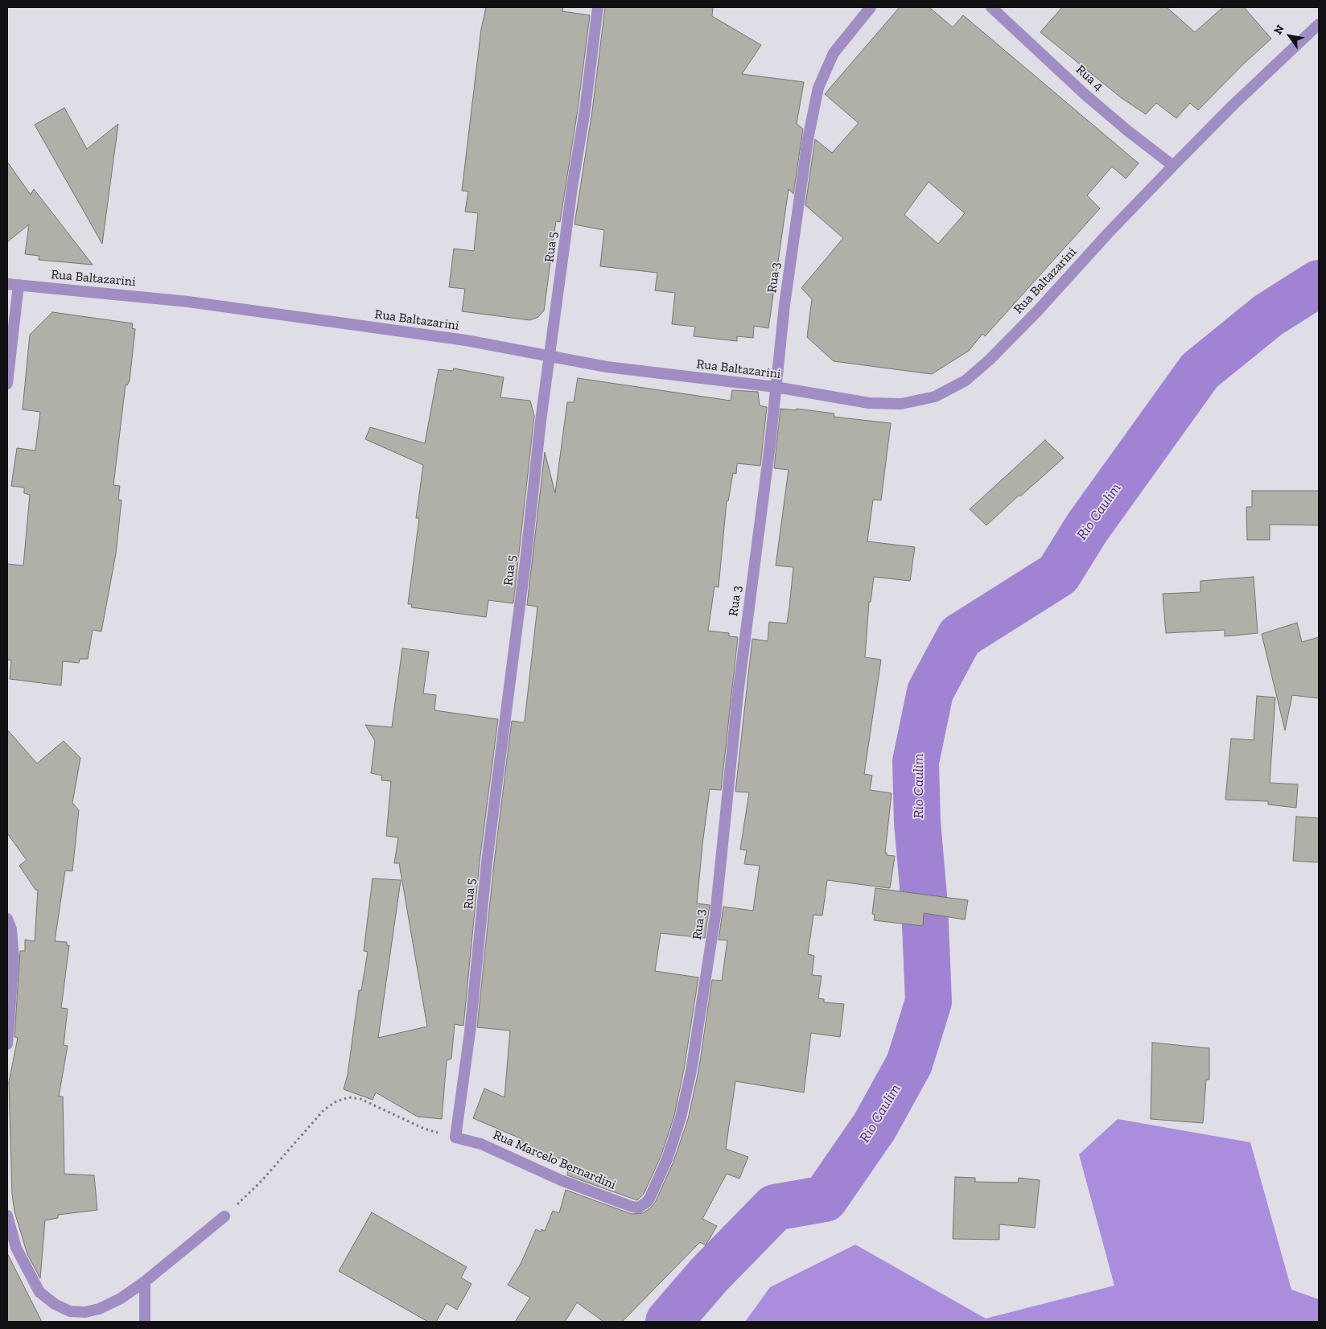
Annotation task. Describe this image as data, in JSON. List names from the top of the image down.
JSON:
{
  "streets": {
    "street": [
      "Rua 4",
      "Rua 5",
      "Rua 3",
      "Rua Baltazarini",
      "Rua Marcelo Bernardini"
    ]
  },
  "crossings": [
    ["Rua 4", "Rua Baltazarini"],
    ["Rua 5", "Rua Baltazarini"],
    ["Rua 5", "Rua Marcelo Bernardini"],
    ["Rua 3", "Rua Baltazarini"],
    ["Rua 3", "Rua Marcelo Bernardini"]
  ],
  "water": ["Rio Caulim"],
  "north": "top left"
}
